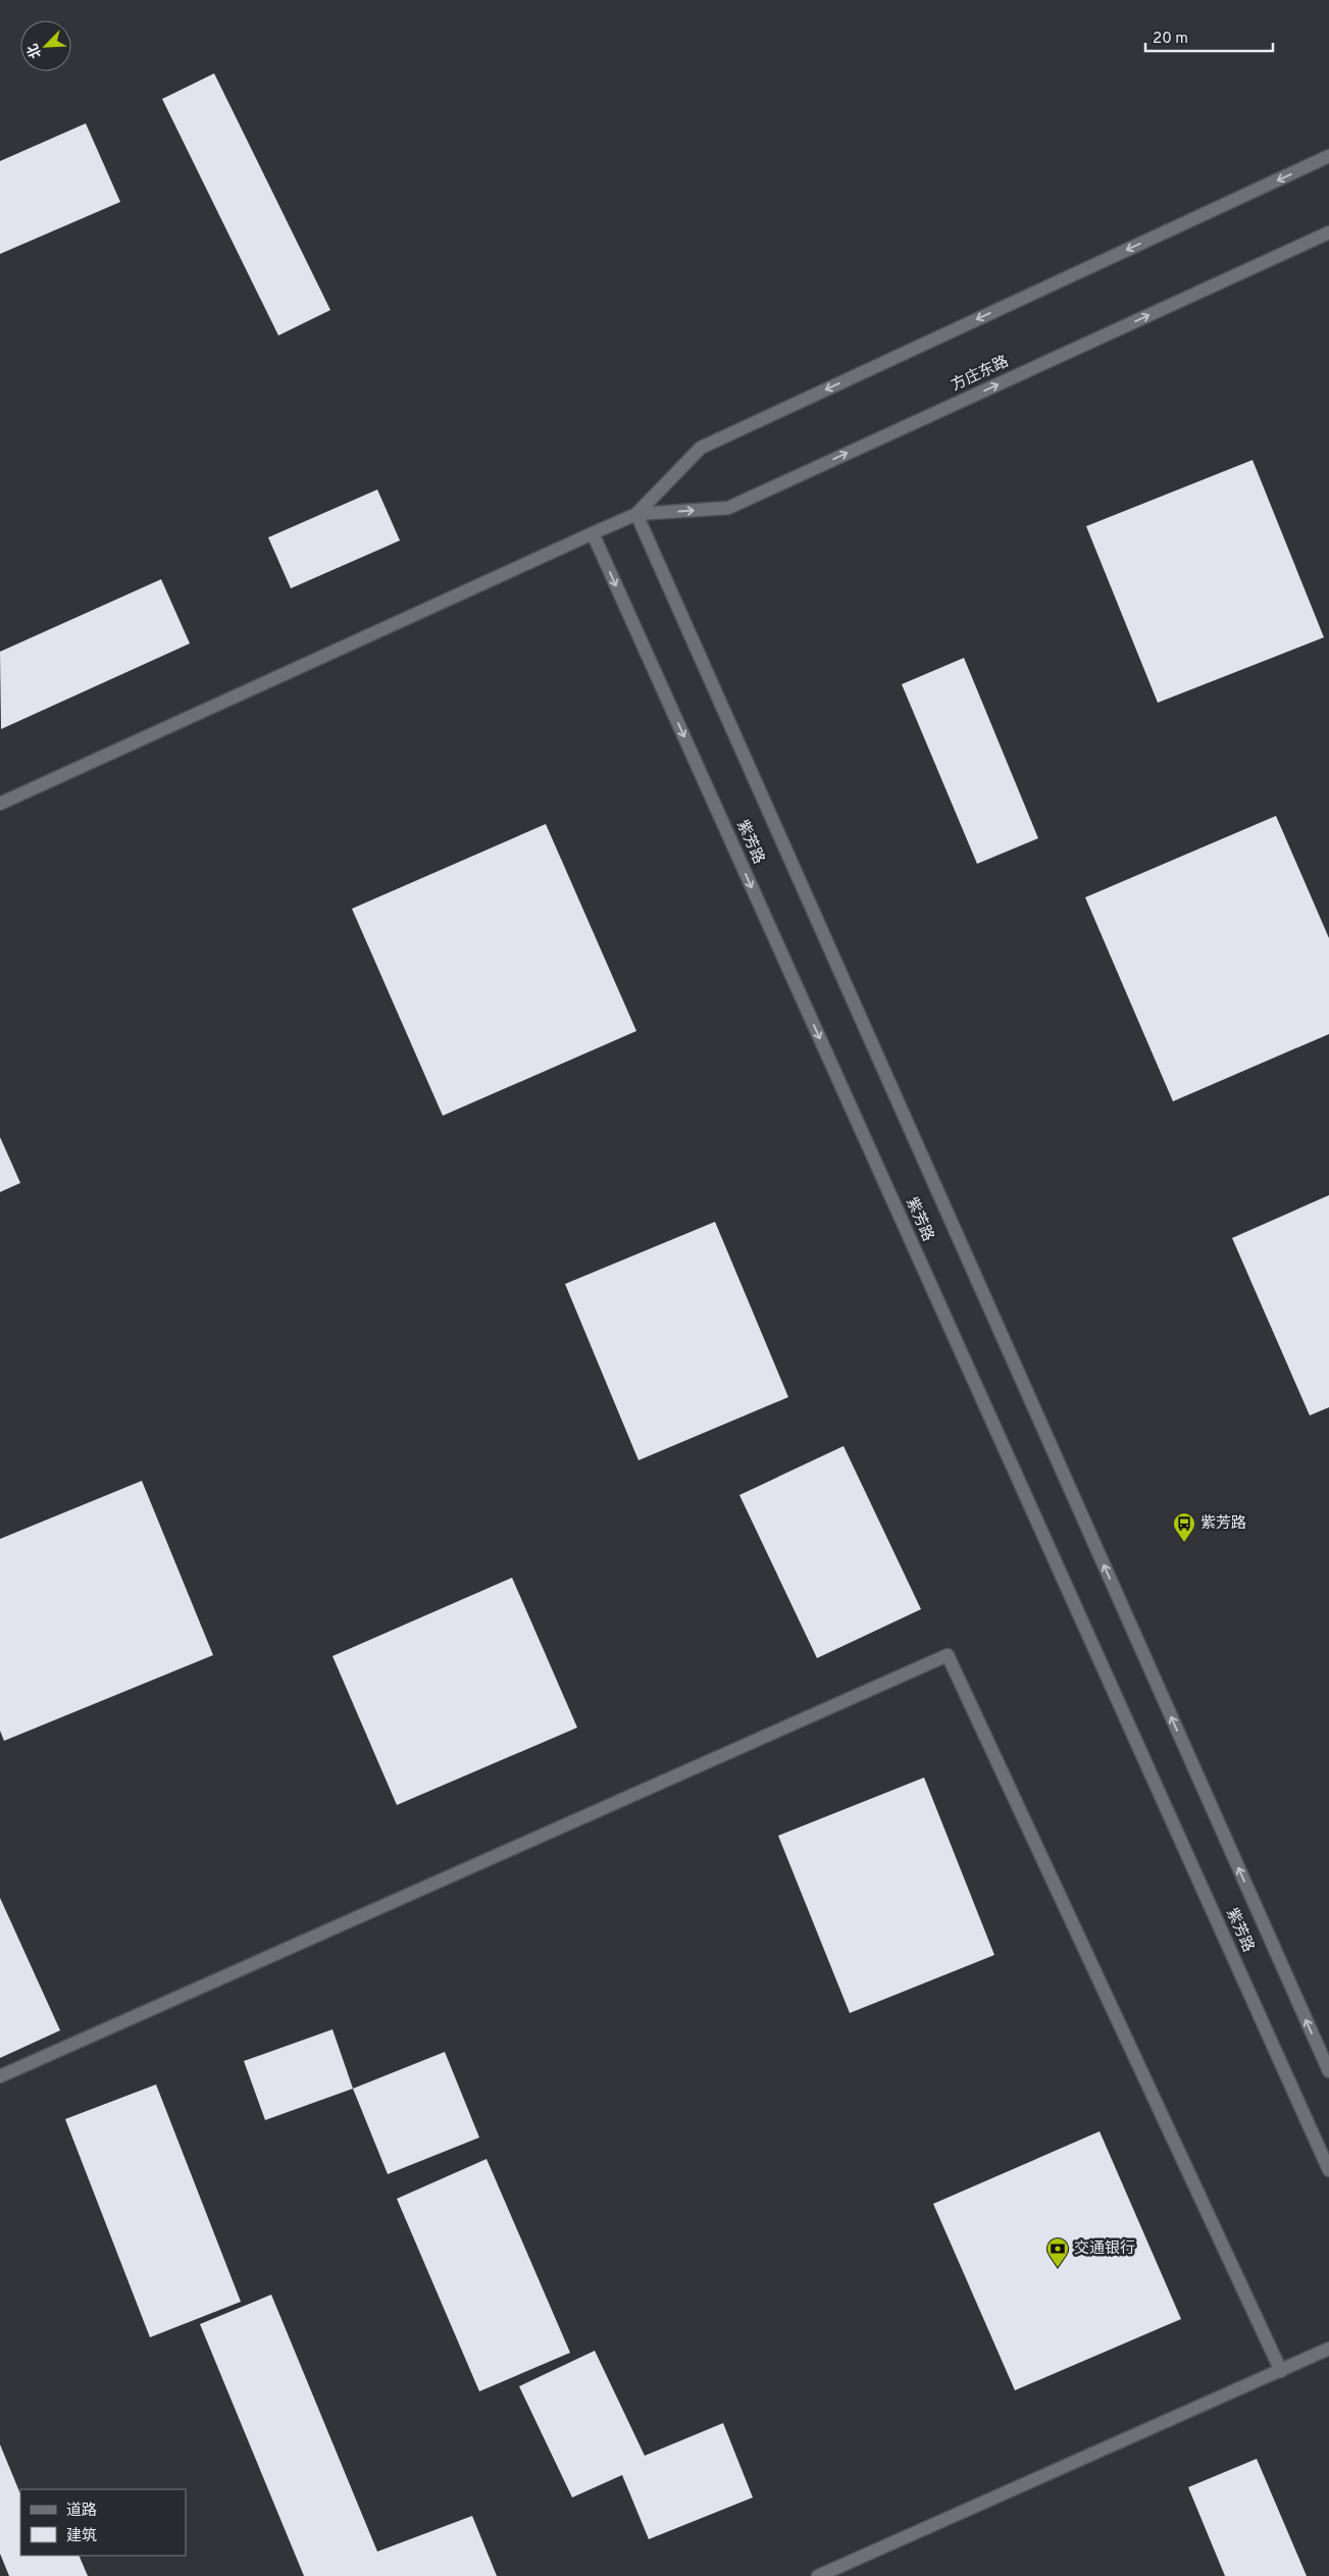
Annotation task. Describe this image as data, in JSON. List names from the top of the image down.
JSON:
{
  "streets": {
    "street": ["方庄东路", "紫芳路"]
  },
  "crossings": [
    ["方庄东路", "紫芳路"]
  ],
  "places": {
    "bus stop": ["紫芳路"],
    "bank": ["交通银行"]
  },
  "legend": ["道路", "建筑"],
  "scale_bar": "20 m",
  "north": "bottom left"
}
